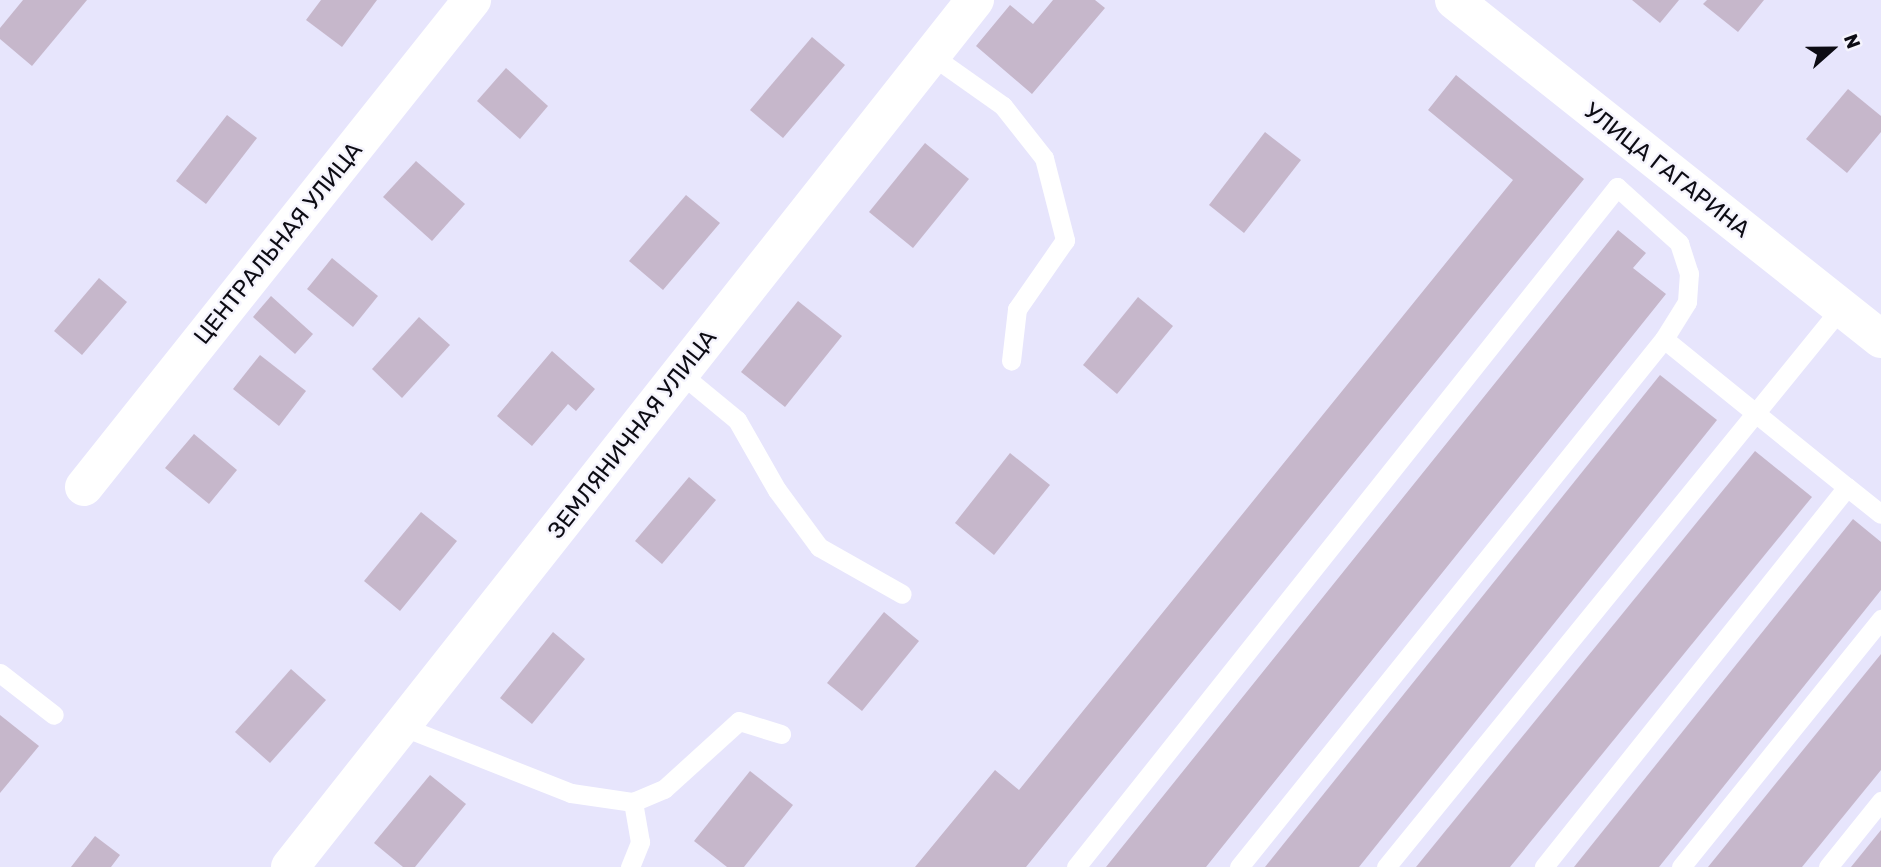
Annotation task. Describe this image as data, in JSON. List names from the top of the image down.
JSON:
{
  "streets": {
    "street": ["УЛИЦА ГАГАРИНА", "ЦЕНТРАЛЬНАЯ УЛИЦА", "ЗЕМЛЯНИЧНАЯ УЛИЦА"]
  },
  "north": "right"
}
